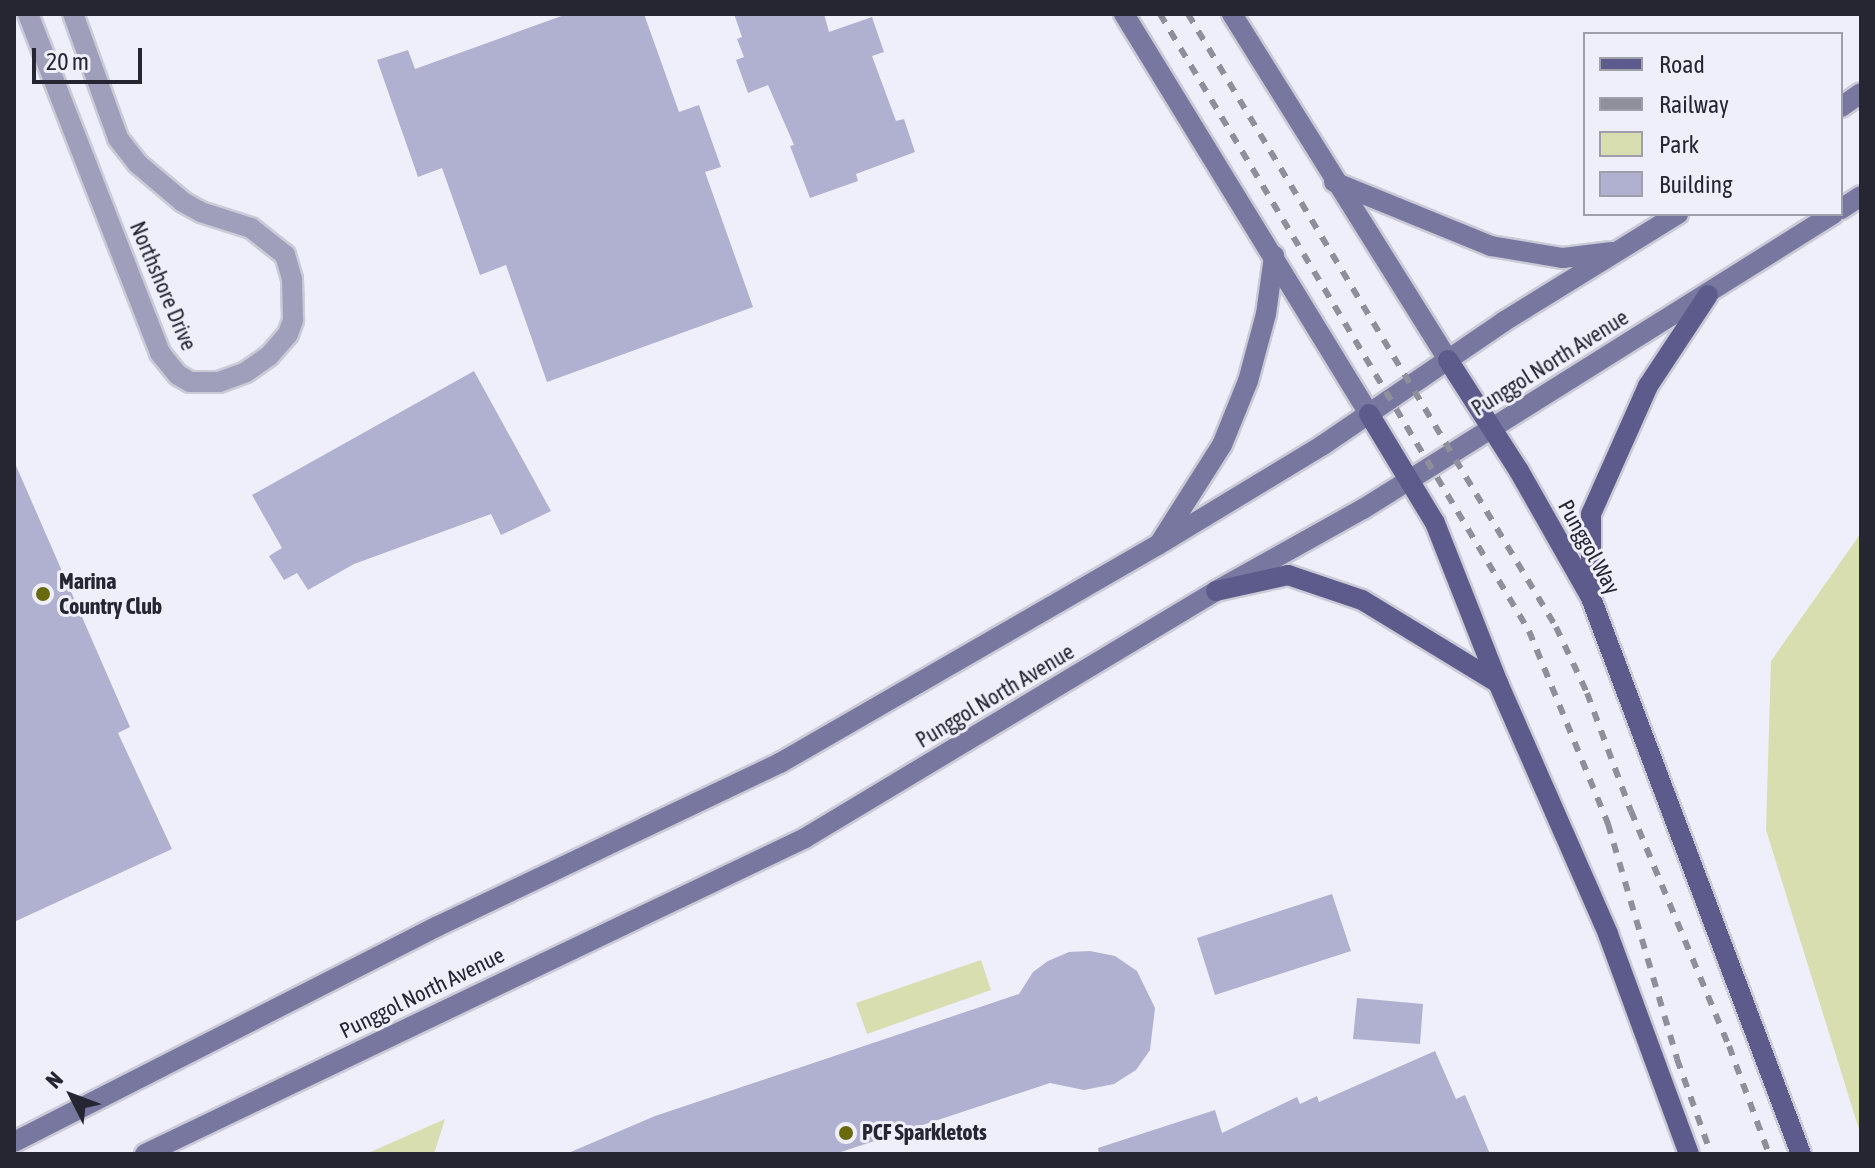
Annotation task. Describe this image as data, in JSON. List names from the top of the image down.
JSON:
{
  "streets": {
    "main road": ["Punggol North Avenue", "Punggol Way"],
    "street": ["Northshore Drive"]
  },
  "crossings": [
    ["Punggol North Avenue", "Punggol Way"]
  ],
  "places": ["Marina Country Club", "PCF Sparkletots"],
  "legend": [
    "Road",
    "Railway",
    "Park",
    "Building"
  ],
  "scale_bar": "20 m",
  "north": "top left"
}
